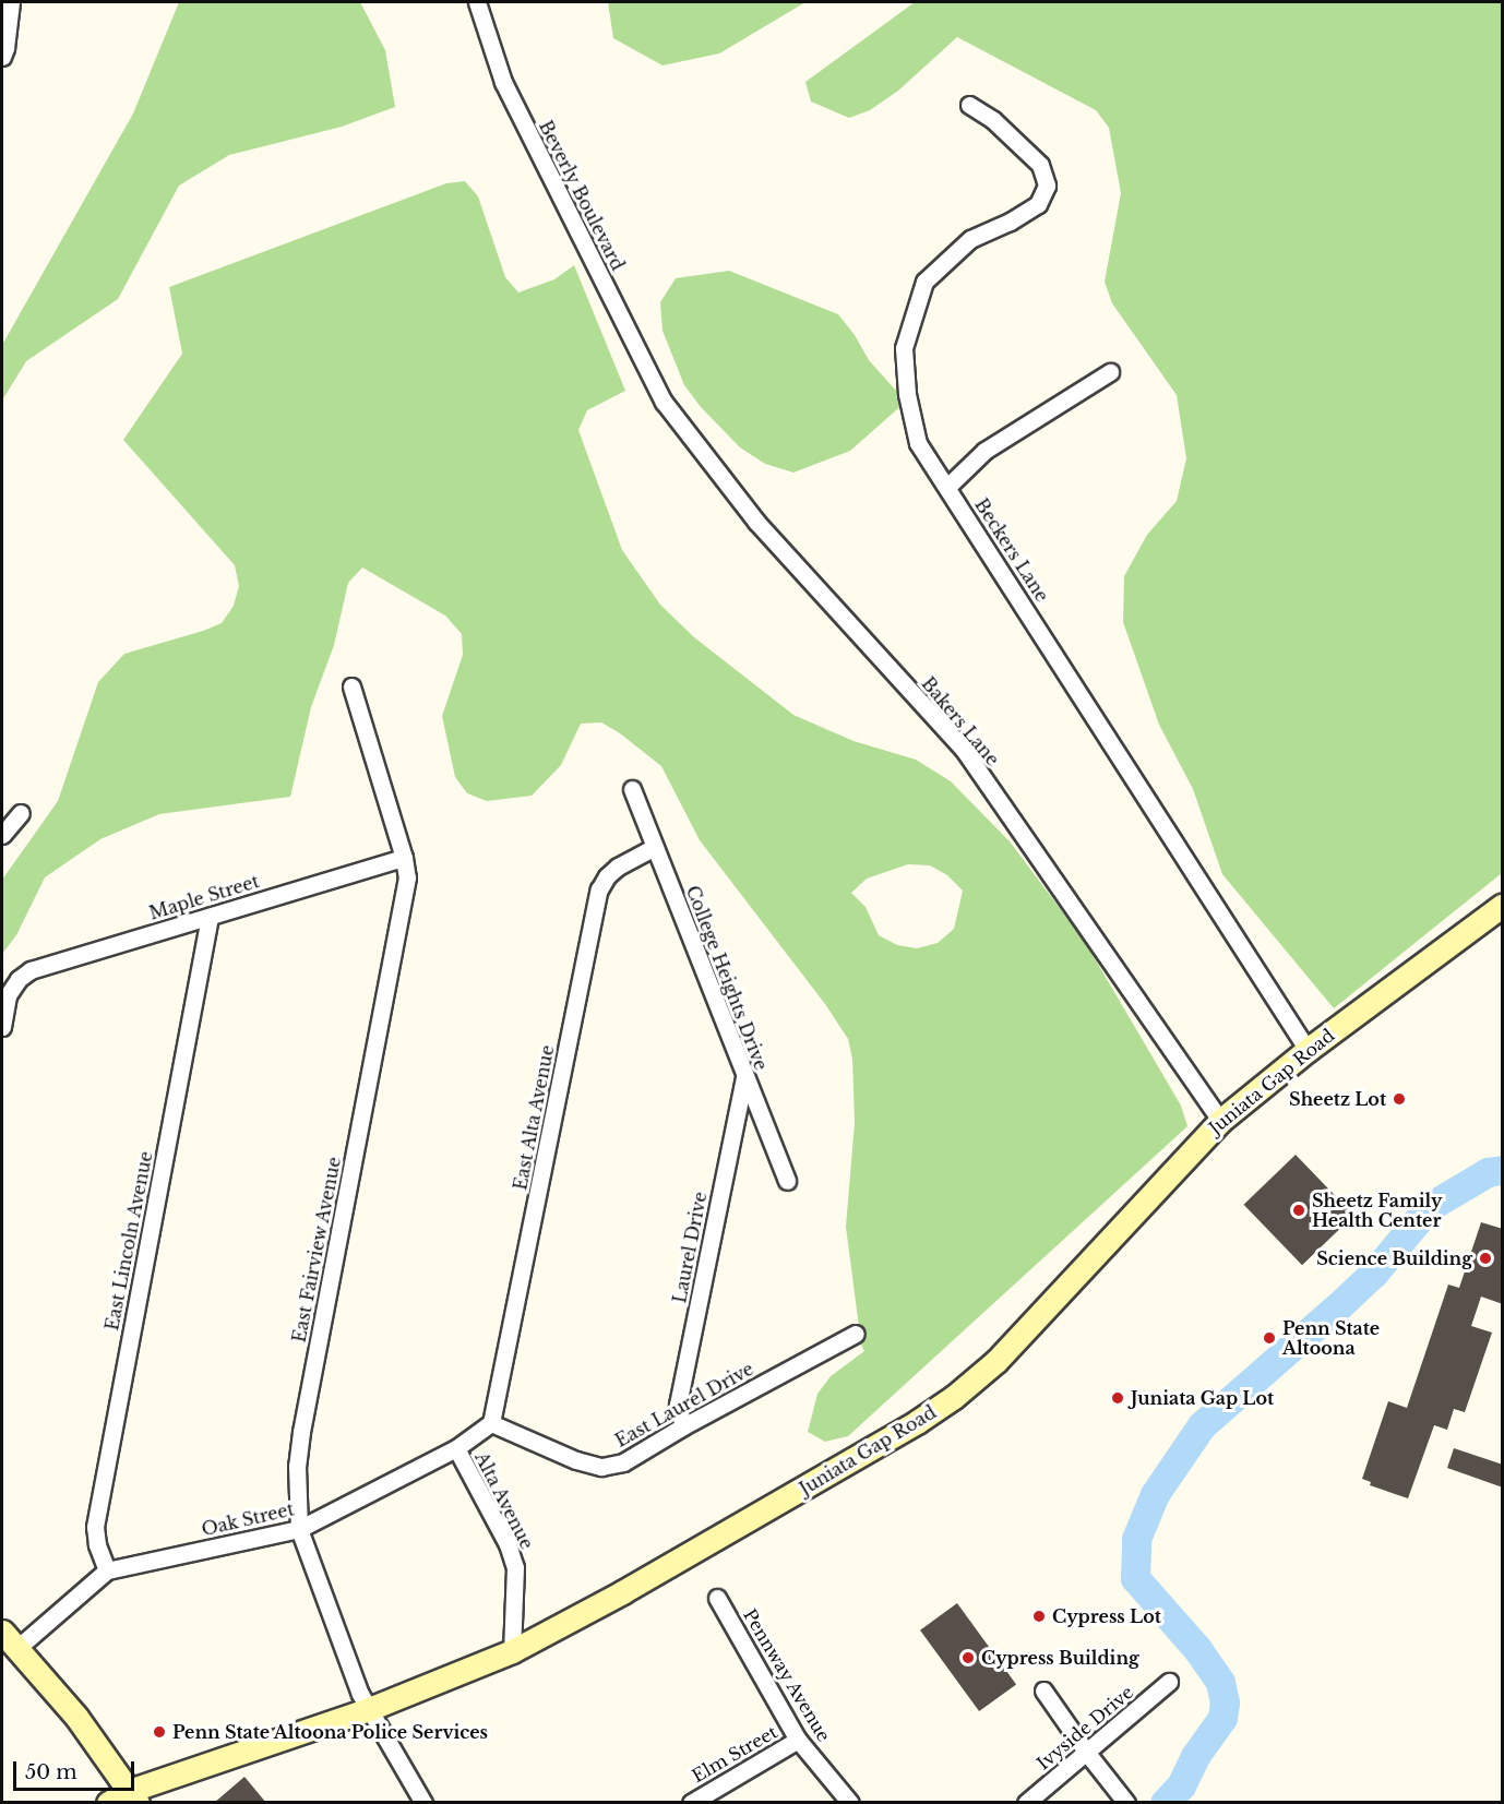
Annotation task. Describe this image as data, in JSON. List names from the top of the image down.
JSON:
{
  "streets": {
    "main road": ["Juniata Gap Road"],
    "street": [
      "Beverly Boulevard",
      "Beckers Lane",
      "Bakers Lane",
      "Maple Street",
      "College Heights Drive",
      "East Alta Avenue",
      "East Lincoln Avenue",
      "Laurel Drive",
      "East Fairview Avenue",
      "East Laurel Drive",
      "Alta Avenue",
      "Oak Street",
      "Pennway Avenue",
      "Ivyside Drive",
      "Elm Street"
    ]
  },
  "crossings": [
    ["Beverly Boulevard", "Bakers Lane"],
    ["Beckers Lane", "Juniata Gap Road"],
    ["Bakers Lane", "Juniata Gap Road"],
    ["Maple Street", "East Lincoln Avenue"],
    ["Maple Street", "East Fairview Avenue"],
    ["College Heights Drive", "East Alta Avenue"],
    ["College Heights Drive", "Laurel Drive"],
    ["Juniata Gap Road", "East Fairview Avenue"],
    ["Juniata Gap Road", "Alta Avenue"],
    ["East Alta Avenue", "East Laurel Drive"],
    ["East Alta Avenue", "Oak Street"],
    ["East Lincoln Avenue", "Oak Street"],
    ["Laurel Drive", "East Laurel Drive"],
    ["East Fairview Avenue", "Oak Street"],
    ["East Laurel Drive", "Oak Street"],
    ["Alta Avenue", "Oak Street"],
    ["Pennway Avenue", "Elm Street"]
  ],
  "places": [
    "Sheetz Lot",
    "Sheetz Family Health Center",
    "Science Building",
    "Penn State Altoona",
    "Juniata Gap Lot",
    "Cypress Lot",
    "Cypress Building",
    "Penn State Altoona Police Services"
  ],
  "scale_bar": "50 m"
}
